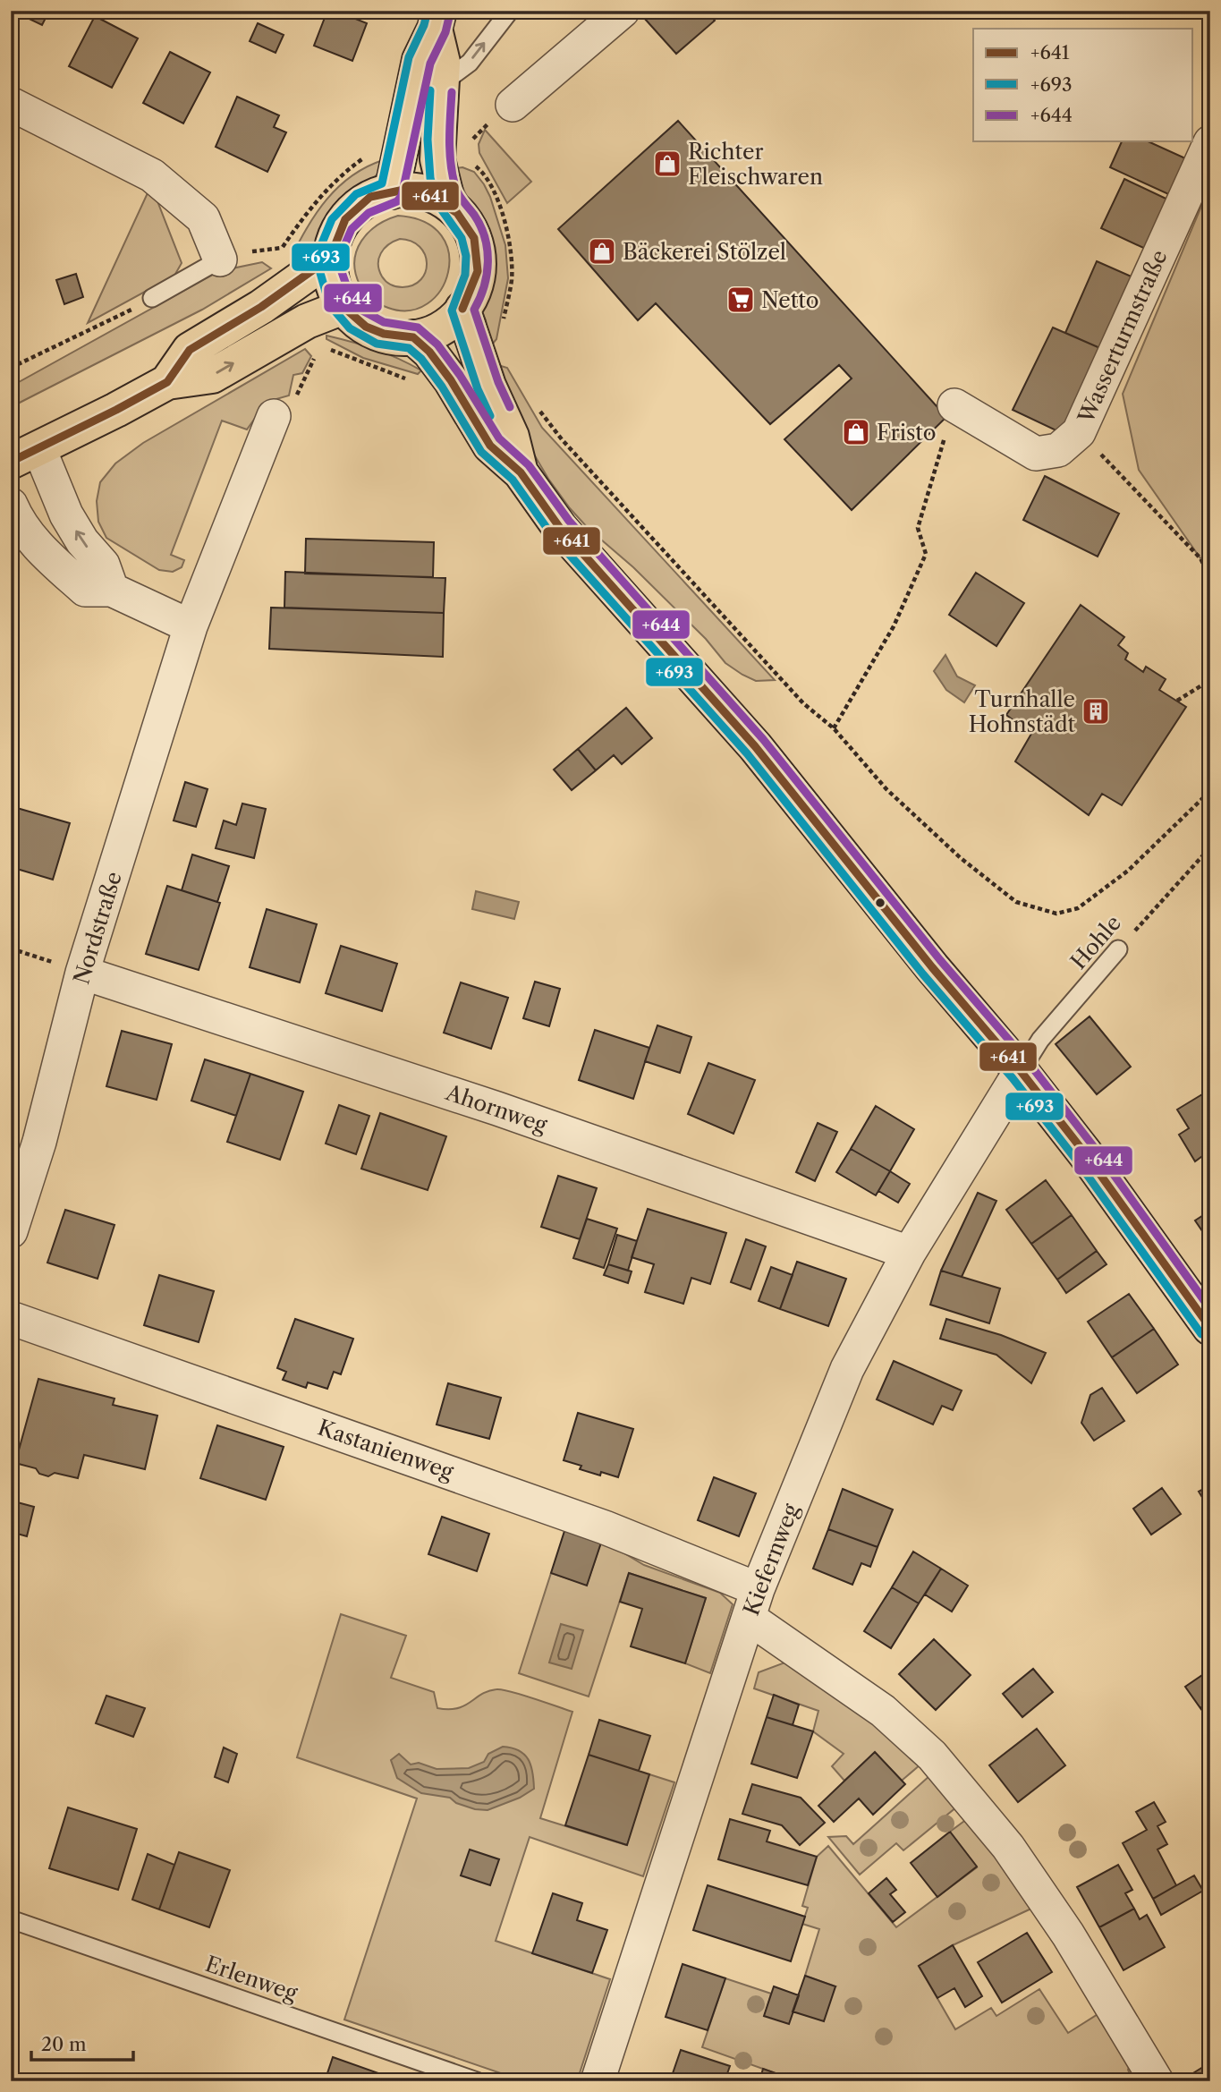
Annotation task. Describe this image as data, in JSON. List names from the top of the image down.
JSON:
{
  "streets": {
    "street": [
      "Wasserturmstraße",
      "Nordstraße",
      "Ahornweg",
      "Kastanienweg",
      "Kiefernweg"
    ],
    "lane": ["Hohle", "Erlenweg"]
  },
  "crossings": [
    ["Nordstraße", "Ahornweg"],
    ["Hohle", "Kiefernweg"],
    ["Ahornweg", "Kiefernweg"],
    ["Kastanienweg", "Kiefernweg"]
  ],
  "places": {
    "shop": ["Richter Fleischwaren", "Bäckerei Stölzel", "Fristo"],
    "supermarket": ["Netto"],
    "building": ["Turnhalle Hohnstädt"]
  },
  "lines": ["transit line +693", "transit line +644", "transit line +641"],
  "legend": ["+641", "+693", "+644"],
  "scale_bar": "20 m"
}
